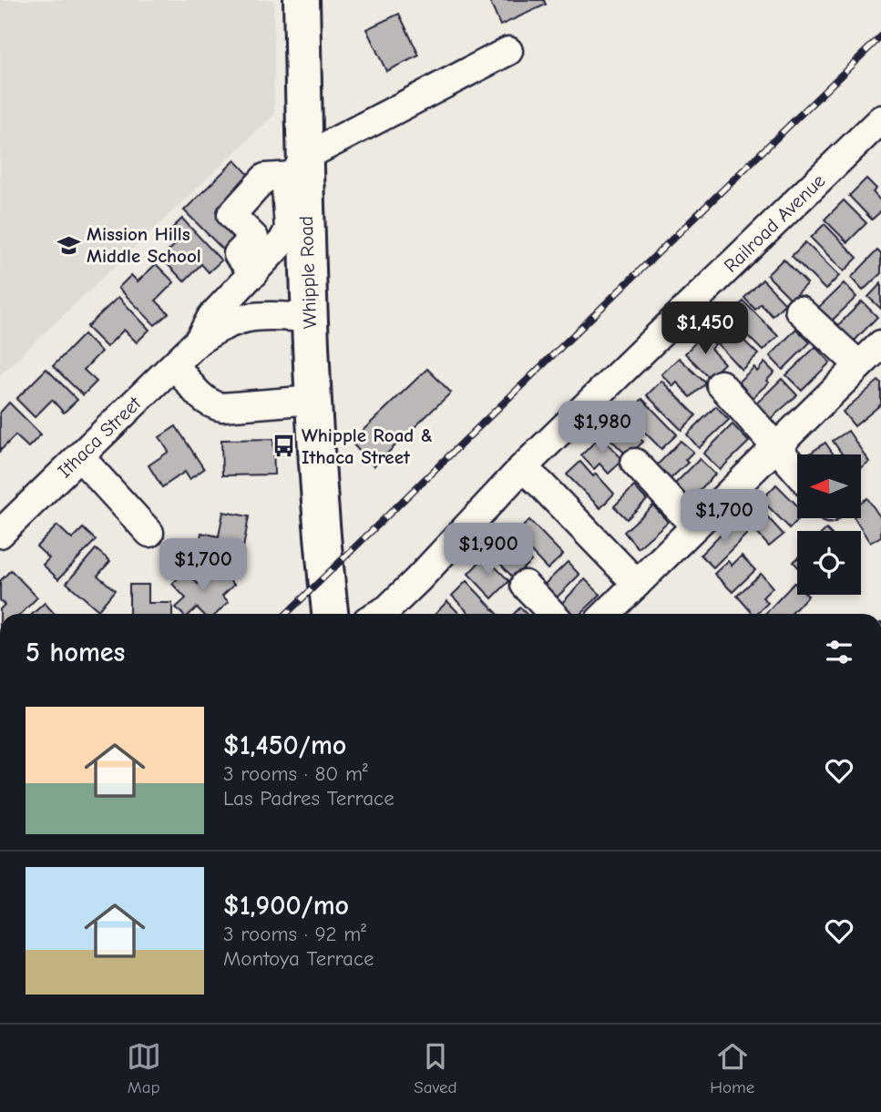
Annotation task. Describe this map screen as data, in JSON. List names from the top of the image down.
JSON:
{
  "streets": {
    "main road": ["Whipple Road"],
    "street": ["Railroad Avenue", "Ithaca Street"]
  },
  "crossings": [
    ["Whipple Road", "Ithaca Street"]
  ],
  "places": {
    "school or university": ["Mission Hills Middle School"],
    "bus stop": ["Whipple Road & Ithaca Street"]
  },
  "north": "left",
  "page": {
    "price": [
      "$1,450",
      "$1,980",
      "$1,700",
      "$1,900",
      "$1,700"
    ],
    "heading": "5 homes",
    "list": [
      {
        "name": "$1,450/mo",
        "note": "3 rooms · 80 m² · Las Padres Terrace"
      },
      {
        "name": "$1,900/mo",
        "note": "3 rooms · 92 m² · Montoya Terrace"
      }
    ],
    "tabs": ["Map", "Saved", "Home"]
  }
}
